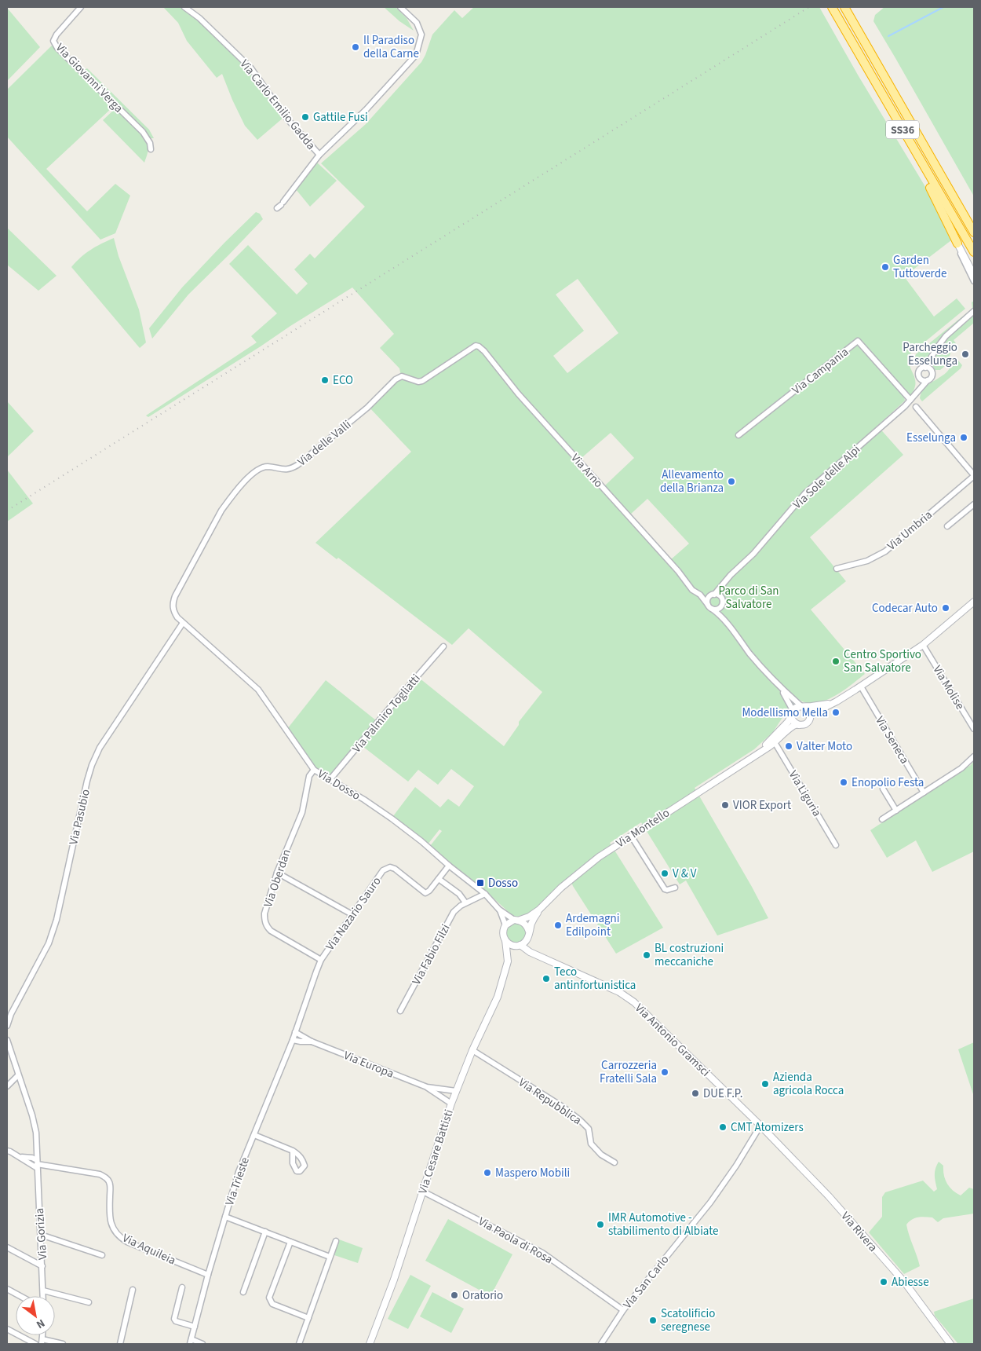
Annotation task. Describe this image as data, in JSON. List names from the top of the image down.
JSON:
{
  "streets": {
    "highway": ["SS36"],
    "street": [
      "Via Giovanni Verga",
      "Via Carlo Emilio Gadda",
      "Via Campania",
      "Via delle Valli",
      "Via Arno",
      "Via Sole delle Alpi",
      "Via Umbria",
      "Via Molise",
      "Via Palmiro Togliatti",
      "Via Seneca",
      "Via Dosso",
      "Via Liguria",
      "Via Pasubio",
      "Via Montello",
      "Via Oberdan",
      "Via Nazario Sauro",
      "Via Fabio Filzi",
      "Via Antonio Gramsci",
      "Via Europa",
      "Via Repubblica",
      "Via Cesare Battisti",
      "Via Trieste",
      "Via Rivera",
      "Via Gorizia",
      "Via Paola di Rosa",
      "Via Aquileia",
      "Via San Carlo"
    ]
  },
  "crossings": [
    ["Via Campania", "Via Sole delle Alpi"],
    ["Via delle Valli", "Via Arno"],
    ["Via delle Valli", "Via Dosso"],
    ["Via delle Valli", "Via Pasubio"],
    ["Via Arno", "Via Sole delle Alpi"],
    ["Via Palmiro Togliatti", "Via Dosso"],
    ["Via Dosso", "Via Pasubio"],
    ["Via Dosso", "Via Montello"],
    ["Via Dosso", "Via Oberdan"],
    ["Via Dosso", "Via Nazario Sauro"],
    ["Via Dosso", "Via Fabio Filzi"],
    ["Via Dosso", "Via Antonio Gramsci"],
    ["Via Dosso", "Via Cesare Battisti"],
    ["Via Liguria", "Via Montello"],
    ["Via Montello", "Via Antonio Gramsci"],
    ["Via Montello", "Via Cesare Battisti"],
    ["Via Oberdan", "Via Nazario Sauro"],
    ["Via Nazario Sauro", "Via Europa"],
    ["Via Nazario Sauro", "Via Trieste"],
    ["Via Antonio Gramsci", "Via Cesare Battisti"],
    ["Via Antonio Gramsci", "Via Rivera"],
    ["Via Antonio Gramsci", "Via San Carlo"],
    ["Via Europa", "Via Cesare Battisti"],
    ["Via Europa", "Via Trieste"],
    ["Via Repubblica", "Via Cesare Battisti"],
    ["Via Cesare Battisti", "Via Paola di Rosa"],
    ["Via Trieste", "Via Aquileia"],
    ["Via Rivera", "Via San Carlo"],
    ["Via Gorizia", "Via Aquileia"],
    ["Via Paola di Rosa", "Via San Carlo"]
  ],
  "parks": ["Parco di San Salvatore"],
  "places": {
    "other": [
      "Il Paradiso della Carne",
      "Gattile Fusi",
      "Garden Tuttoverde",
      "Parcheggio Esselunga",
      "ECO",
      "Esselunga",
      "Allevamento della Brianza",
      "Codecar Auto",
      "Centro Sportivo San Salvatore",
      "Modellismo Mella",
      "Valter Moto",
      "Enopolio Festa",
      "VIOR Export",
      "V & V",
      "Ardemagni Edilpoint",
      "BL costruzioni meccaniche",
      "Teco antinfortunistica",
      "Carrozzeria Fratelli Sala",
      "Azienda agricola Rocca",
      "DUE F.P.",
      "CMT Atomizers",
      "Maspero Mobili",
      "IMR Automotive - stabilimento di Albiate",
      "Abiesse",
      "Oratorio",
      "Scatolificio seregnese"
    ],
    "transit": ["Dosso"]
  },
  "north": "bottom right"
}
